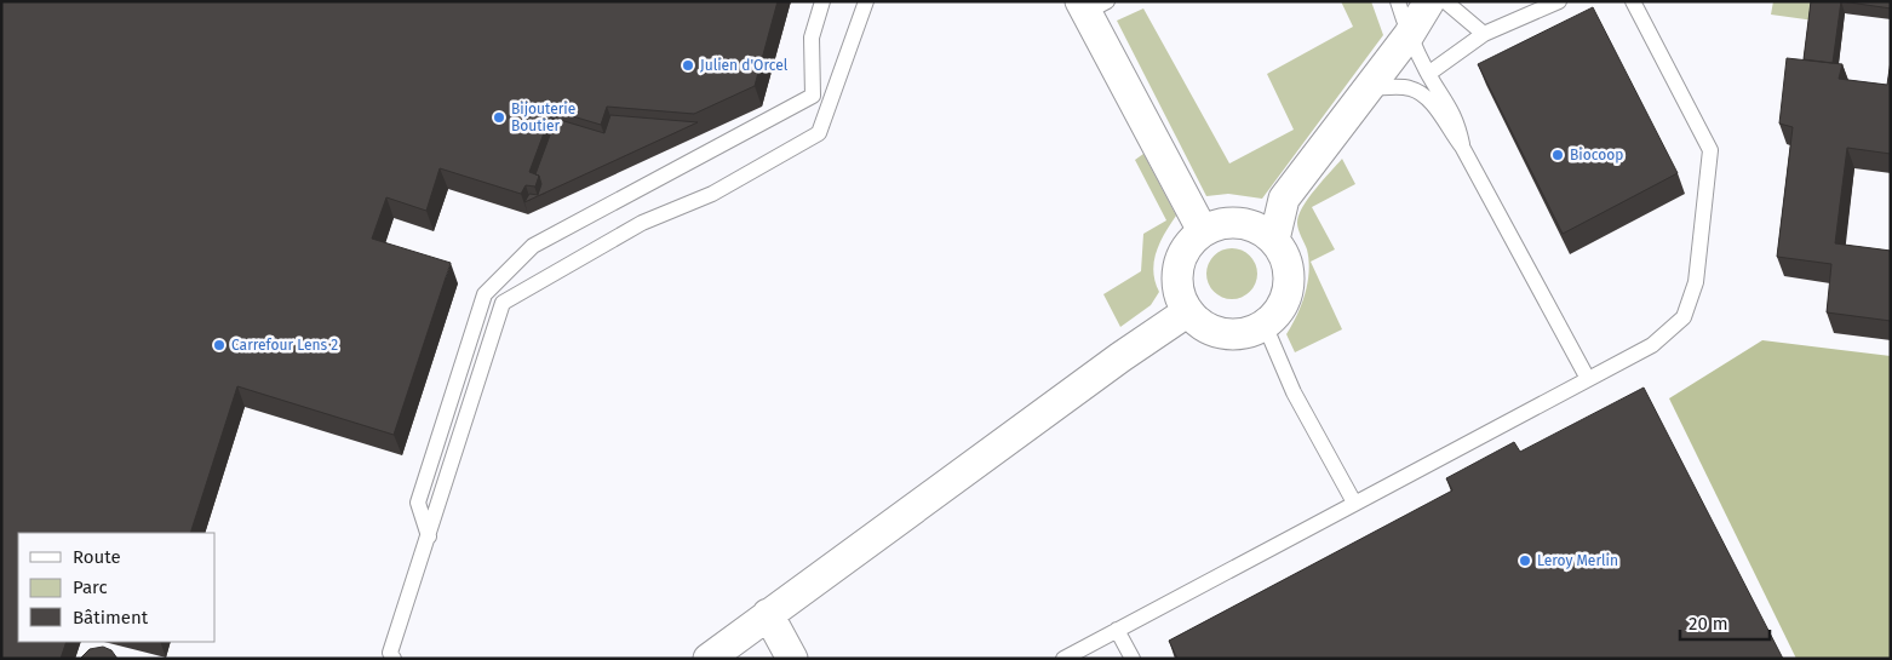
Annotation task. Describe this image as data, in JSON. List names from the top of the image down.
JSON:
{
  "places": [
    "Julien d'Orcel",
    "Bijouterie Boutier",
    "Biocoop",
    "Carrefour Lens 2",
    "Leroy Merlin"
  ],
  "legend": ["Route", "Parc", "Bâtiment"],
  "scale_bar": "20 m"
}
